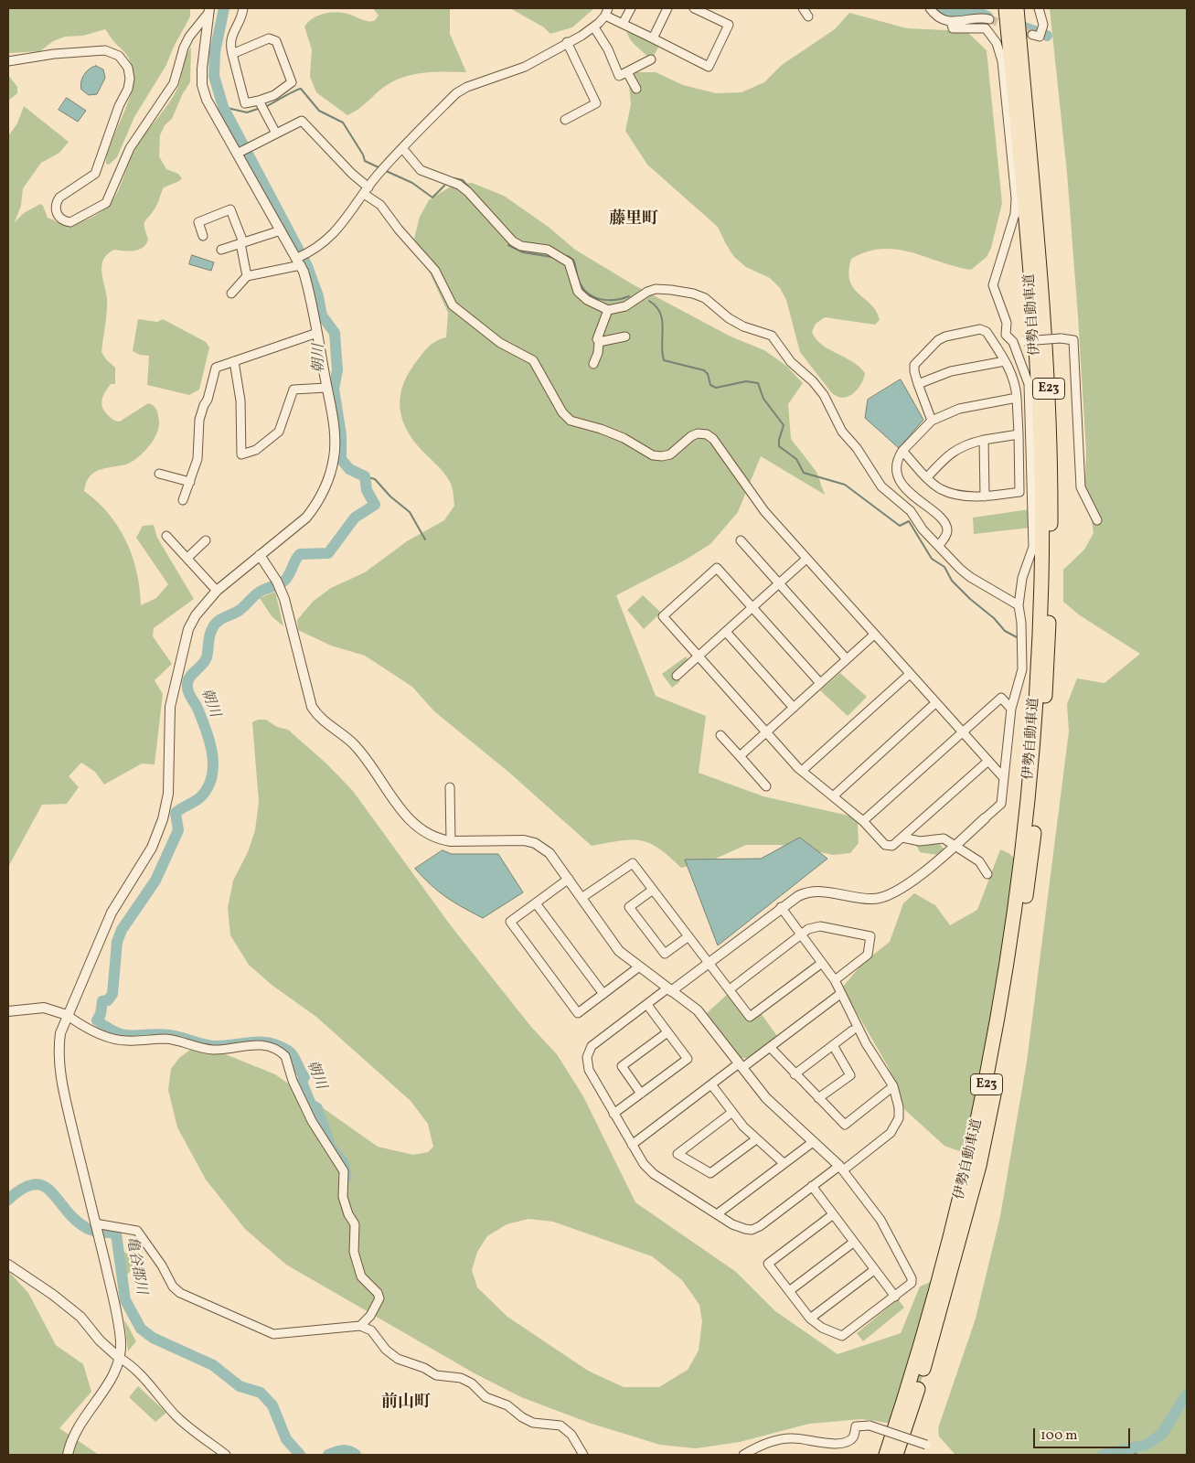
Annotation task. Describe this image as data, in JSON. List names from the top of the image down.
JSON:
{
  "streets": {
    "highway": ["伊勢自動車道", "E23"]
  },
  "districts": ["藤里町", "前山町"],
  "water": ["朝川", "亀谷郡川"],
  "scale_bar": "100 m"
}
